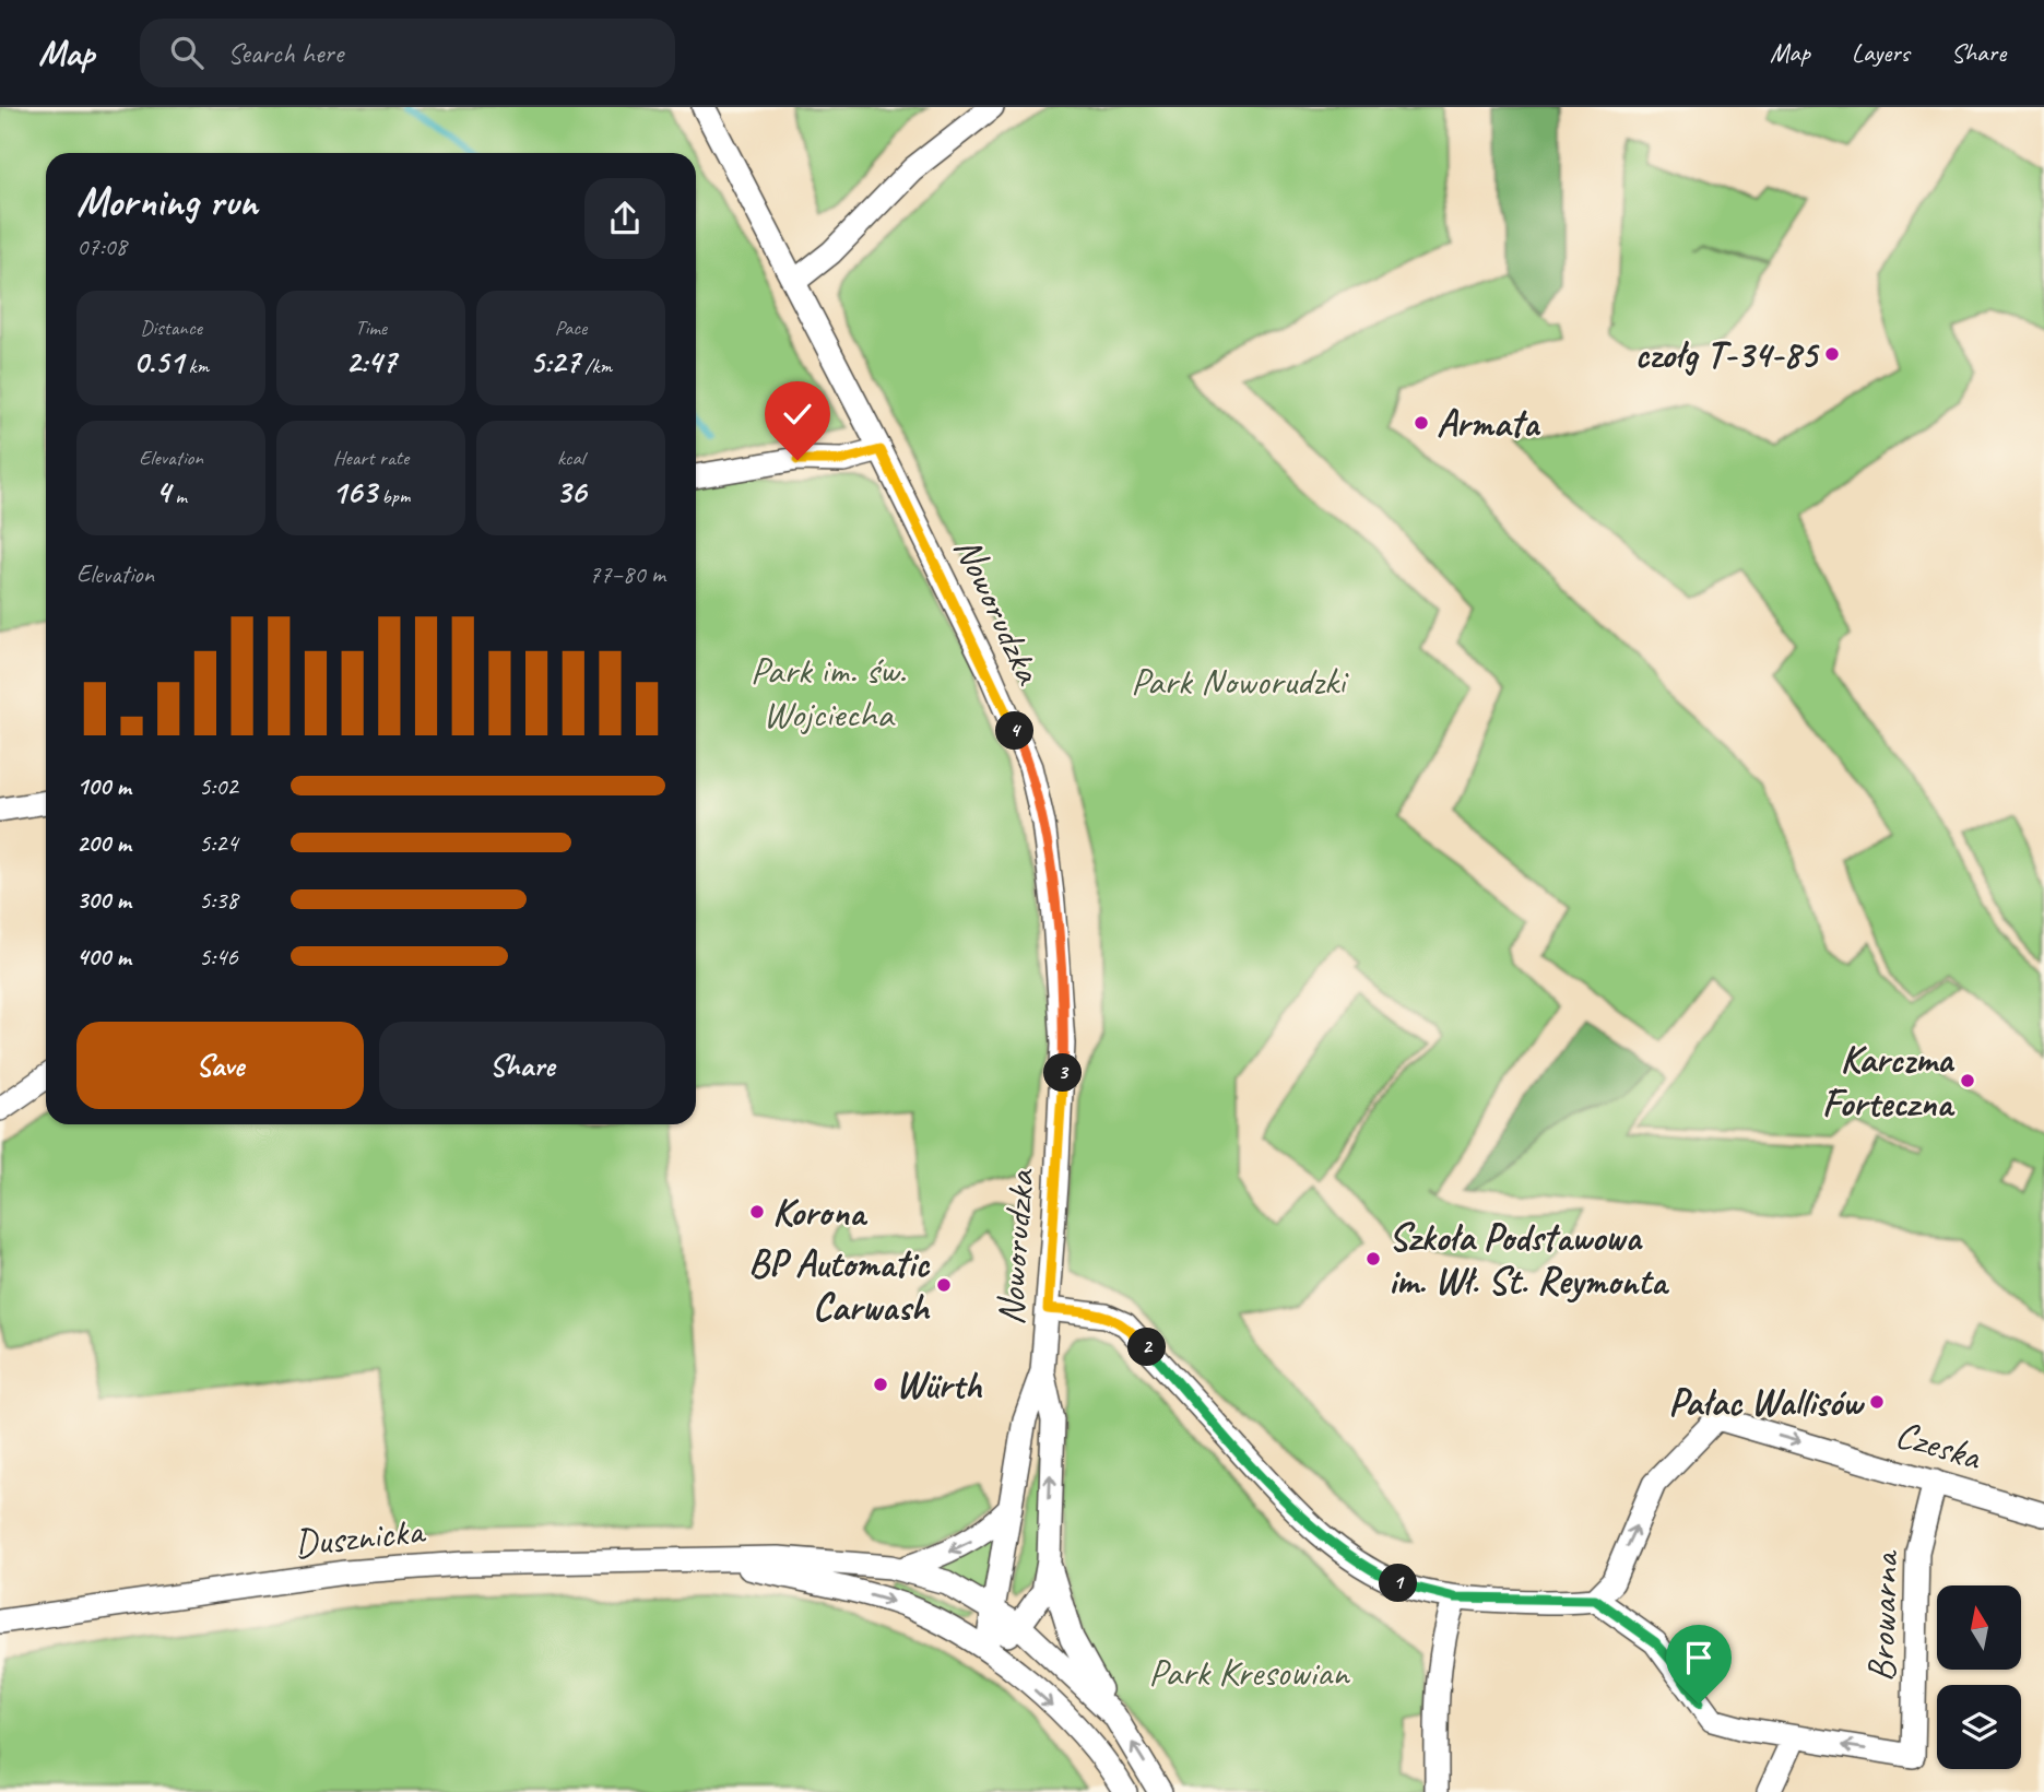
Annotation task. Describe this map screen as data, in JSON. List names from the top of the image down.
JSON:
{
  "streets": {
    "street": [
      "Noworudzka",
      "Czeska",
      "Dusznicka",
      "Browarna"
    ]
  },
  "crossings": [
    ["Noworudzka", "Dusznicka"],
    ["Czeska", "Browarna"]
  ],
  "one_way": ["Czeska"],
  "parks": ["Park im. św. Wojciecha", "Park Noworudzki", "Park Kresowian"],
  "places": [
    "czołg T-34-85",
    "Armata",
    "Karczma Forteczna",
    "Korona",
    "Szkoła Podstawowa im. Wł. St. Reymonta",
    "BP Automatic Carwash",
    "Würth",
    "Pałac Wallisów"
  ],
  "north": "top",
  "page": {
    "header": "Map",
    "search": "Search here",
    "nav": ["Map", "Layers", "Share"],
    "heading": ["Morning run", "07:08"],
    "stats": [
      ["Distance", "0.51 km"],
      ["Time", "2:47"],
      ["Pace", "5:27 /km"],
      ["Elevation", "4 m"],
      ["Heart rate", "163 bpm"],
      ["kcal", "36"]
    ],
    "chart": ["Elevation", "77–80 m"],
    "pins": [
      "4",
      "3",
      "2",
      "1"
    ],
    "list": [
      {
        "name": "100 m",
        "note": "5:02"
      },
      {
        "name": "200 m",
        "note": "5:24"
      },
      {
        "name": "300 m",
        "note": "5:38"
      },
      {
        "name": "400 m",
        "note": "5:46"
      }
    ],
    "buttons": ["Save", "Share"]
  }
}
